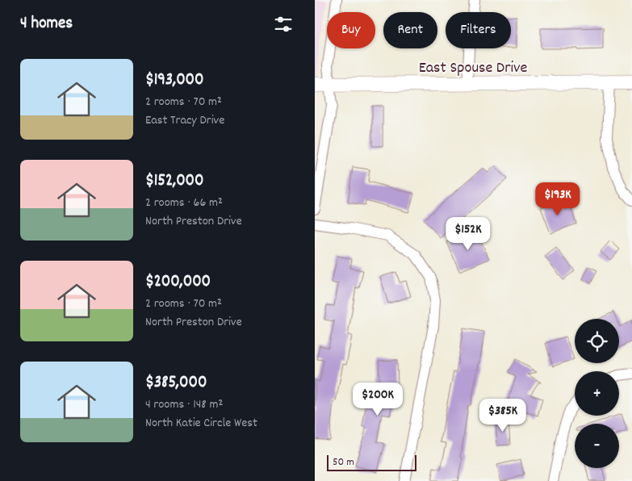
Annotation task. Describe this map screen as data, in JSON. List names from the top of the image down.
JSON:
{
  "streets": {
    "street": ["East Spouse Drive"]
  },
  "scale_bar": "50 m",
  "page": {
    "heading": "4 homes",
    "chip": ["Buy", "Rent", "Filters"],
    "list": [
      {
        "name": "$193,000",
        "note": "2 rooms · 70 m² · East Tracy Drive"
      },
      {
        "name": "$152,000",
        "note": "2 rooms · 66 m² · North Preston Drive"
      },
      {
        "name": "$200,000",
        "note": "2 rooms · 70 m² · North Preston Drive"
      },
      {
        "name": "$385,000",
        "note": "4 rooms · 148 m² · North Katie Circle West"
      }
    ],
    "price": [
      "$193K",
      "$152K",
      "$200K",
      "$385K"
    ],
    "map_buttons": ["+", "−"],
    "scale": "50 m"
  }
}
